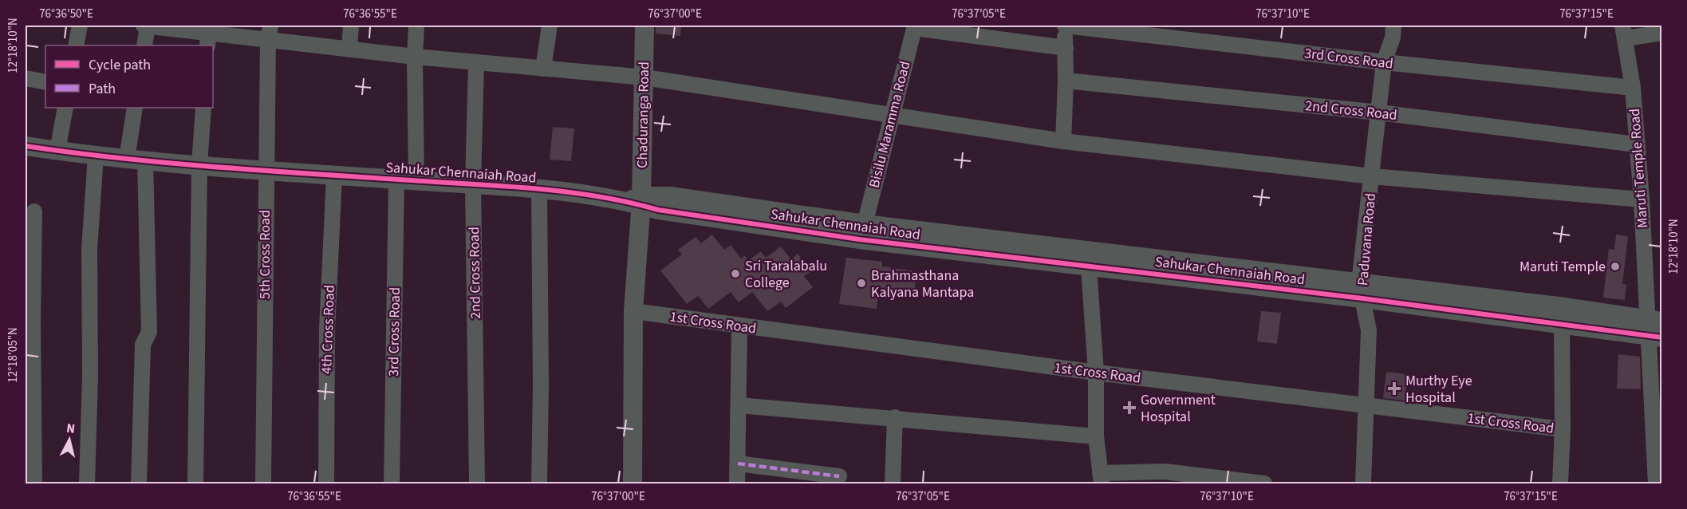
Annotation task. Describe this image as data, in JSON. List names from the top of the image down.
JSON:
{
  "streets": {
    "street": [
      "3rd Cross Road",
      "2nd Cross Road",
      "Chaduranga Road",
      "Bisilu Maramma Road",
      "Maruti Temple Road",
      "Sahukar Chennaiah Road",
      "Paduvana Road",
      "5th Cross Road",
      "1st Cross Road",
      "4th Cross Road"
    ]
  },
  "crossings": [
    ["3rd Cross Road", "Maruti Temple Road"],
    ["3rd Cross Road", "Sahukar Chennaiah Road"],
    ["3rd Cross Road", "Paduvana Road"],
    ["2nd Cross Road", "Maruti Temple Road"],
    ["2nd Cross Road", "Sahukar Chennaiah Road"],
    ["2nd Cross Road", "Paduvana Road"],
    ["Chaduranga Road", "Sahukar Chennaiah Road"],
    ["Chaduranga Road", "1st Cross Road"],
    ["Bisilu Maramma Road", "Sahukar Chennaiah Road"],
    ["Maruti Temple Road", "Sahukar Chennaiah Road"],
    ["Sahukar Chennaiah Road", "Paduvana Road"],
    ["Sahukar Chennaiah Road", "5th Cross Road"],
    ["Sahukar Chennaiah Road", "4th Cross Road"],
    ["Paduvana Road", "1st Cross Road"]
  ],
  "places": {
    "other": ["Maruti Temple", "Sri Taralabalu College", "Brahmasthana Kalyana Mantapa"],
    "health": ["Murthy Eye Hospital", "Government Hospital"]
  },
  "legend": ["Cycle path", "Path"],
  "north": "top",
  "coordinates": [
    "76°36'50\"E",
    "76°36'55\"E",
    "76°37'00\"E",
    "76°37'05\"E",
    "76°37'10\"E",
    "76°37'15\"E",
    "12°18'10\"N",
    "12°18'05\"N"
  ]
}
